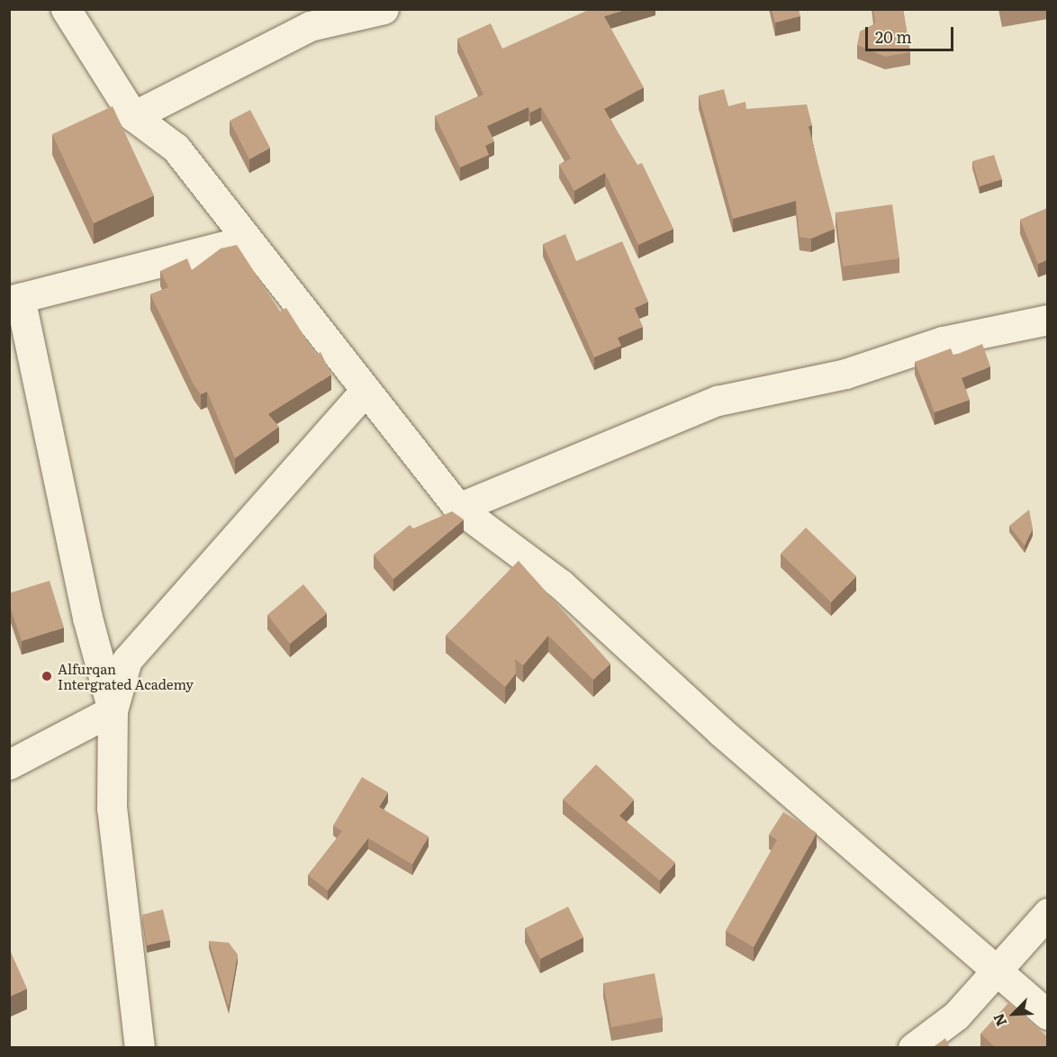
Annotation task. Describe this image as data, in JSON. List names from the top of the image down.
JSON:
{
  "places": ["Alfurqan Intergrated Academy"],
  "scale_bar": "20 m",
  "north": "bottom left"
}
